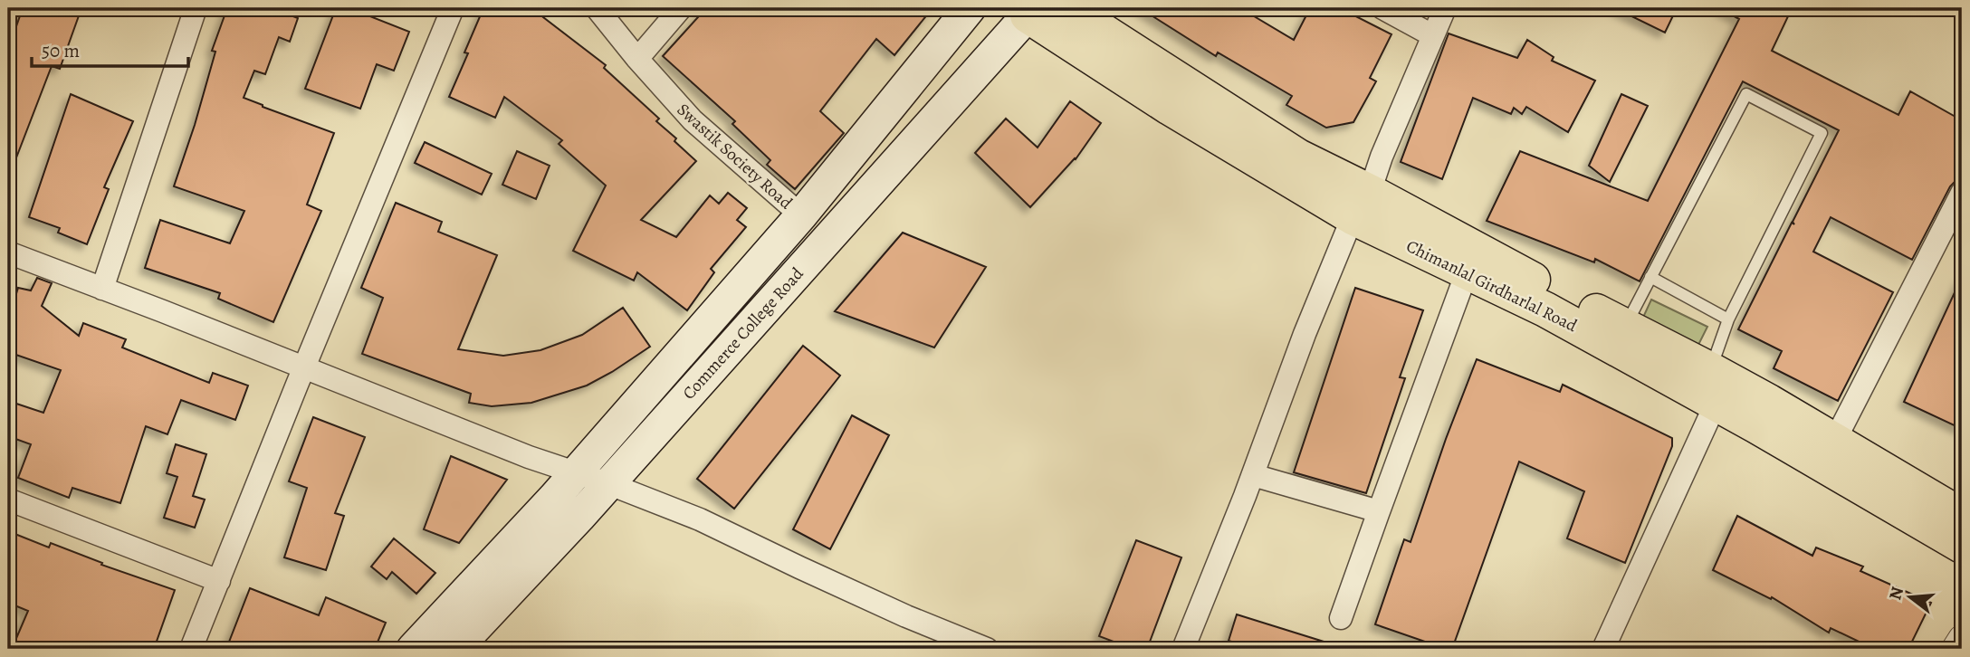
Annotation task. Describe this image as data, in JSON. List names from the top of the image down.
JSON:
{
  "streets": {
    "main road": ["Chimanlal Girdharlal Road", "Commerce College Road"],
    "street": ["Swastik Society Road"]
  },
  "crossings": [
    ["Swastik Society Road", "Commerce College Road"],
    ["Chimanlal Girdharlal Road", "Commerce College Road"]
  ],
  "scale_bar": "50 m",
  "north": "left"
}
